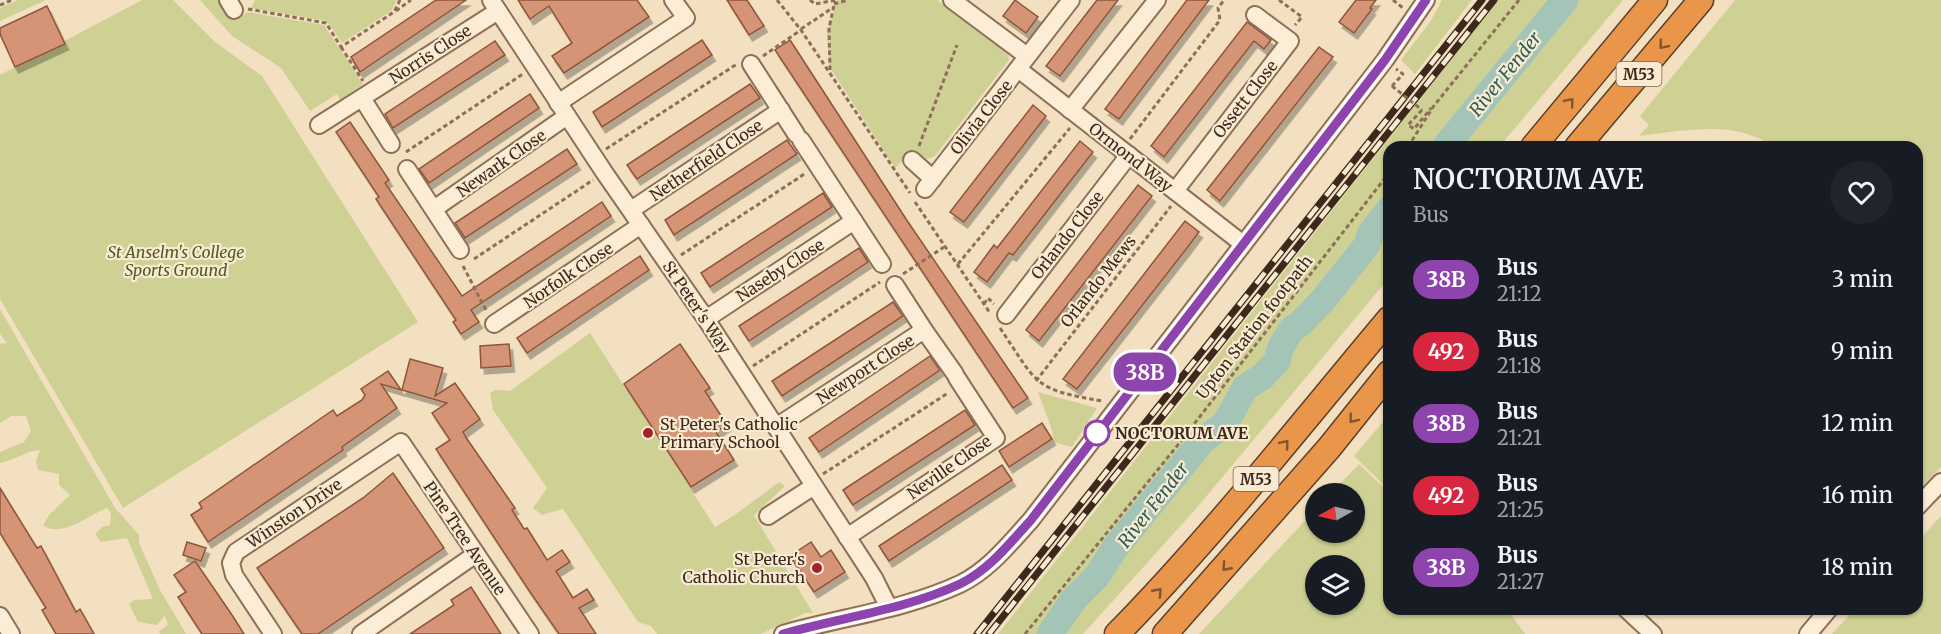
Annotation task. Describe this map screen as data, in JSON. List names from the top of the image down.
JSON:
{
  "streets": {
    "highway": ["M53"],
    "street": [
      "Norris Close",
      "Ossett Close",
      "Olivia Close",
      "Ormond Way",
      "Netherfield Close",
      "Newark Close",
      "Orlando Close",
      "Naseby Close",
      "Norfolk Close",
      "St Peter's Way",
      "Newport Close",
      "Neville Close",
      "Winston Drive",
      "Pine Tree Avenue"
    ],
    "path": ["Orlando Mews", "Upton Station footpath"]
  },
  "crossings": [
    ["Norris Close", "St Peter's Way"],
    ["Ossett Close", "Ormond Way"],
    ["Ossett Close", "Orlando Mews"],
    ["Olivia Close", "Ormond Way"],
    ["Ormond Way", "Orlando Close"],
    ["Ormond Way", "Orlando Mews"],
    ["Netherfield Close", "St Peter's Way"],
    ["Newark Close", "St Peter's Way"],
    ["Naseby Close", "St Peter's Way"],
    ["Norfolk Close", "St Peter's Way"],
    ["St Peter's Way", "Newport Close"],
    ["St Peter's Way", "Neville Close"],
    ["Newport Close", "Neville Close"],
    ["Winston Drive", "Pine Tree Avenue"]
  ],
  "water": ["River Fender"],
  "parks": ["St Anselm's College Sports Ground"],
  "places": ["St Peter's Catholic Primary School", "NOCTORUM AVE", "St Peter's Catholic Church"],
  "lines": ["bus line 38B"],
  "north": "left",
  "page": {
    "on_map": "38B",
    "heading": ["NOCTORUM AVE", "Bus"],
    "list": [
      {
        "mark": "38B",
        "name": "Bus",
        "note": "21:12",
        "value": "3 min"
      },
      {
        "mark": "492",
        "name": "Bus",
        "note": "21:18",
        "value": "9 min"
      },
      {
        "mark": "38B",
        "name": "Bus",
        "note": "21:21",
        "value": "12 min"
      },
      {
        "mark": "492",
        "name": "Bus",
        "note": "21:25",
        "value": "16 min"
      },
      {
        "mark": "38B",
        "name": "Bus",
        "note": "21:27",
        "value": "18 min"
      }
    ]
  }
}
